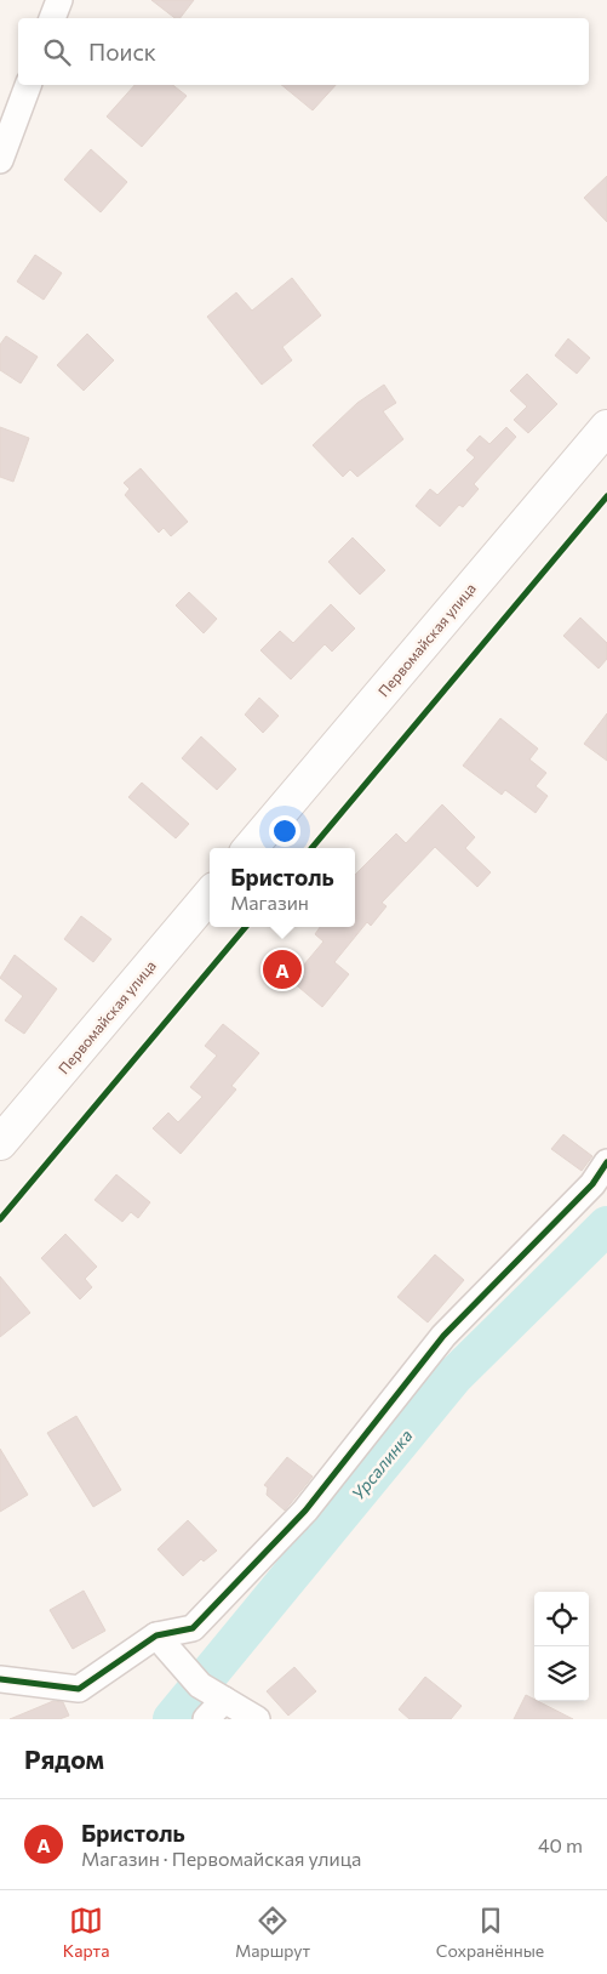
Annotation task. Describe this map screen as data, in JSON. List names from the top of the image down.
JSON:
{
  "streets": {
    "main road": ["Первомайская улица"]
  },
  "water": ["Урсалинка"],
  "page": {
    "search": "Поиск",
    "popup": ["Бристоль", "Магазин"],
    "pins": "A",
    "heading": "Рядом",
    "list": [
      {
        "mark": "A",
        "name": "Бристоль",
        "note": "Магазин · Первомайская улица",
        "value": "40 m"
      }
    ],
    "nav": ["Карта", "Маршрут", "Сохранённые"]
  }
}
